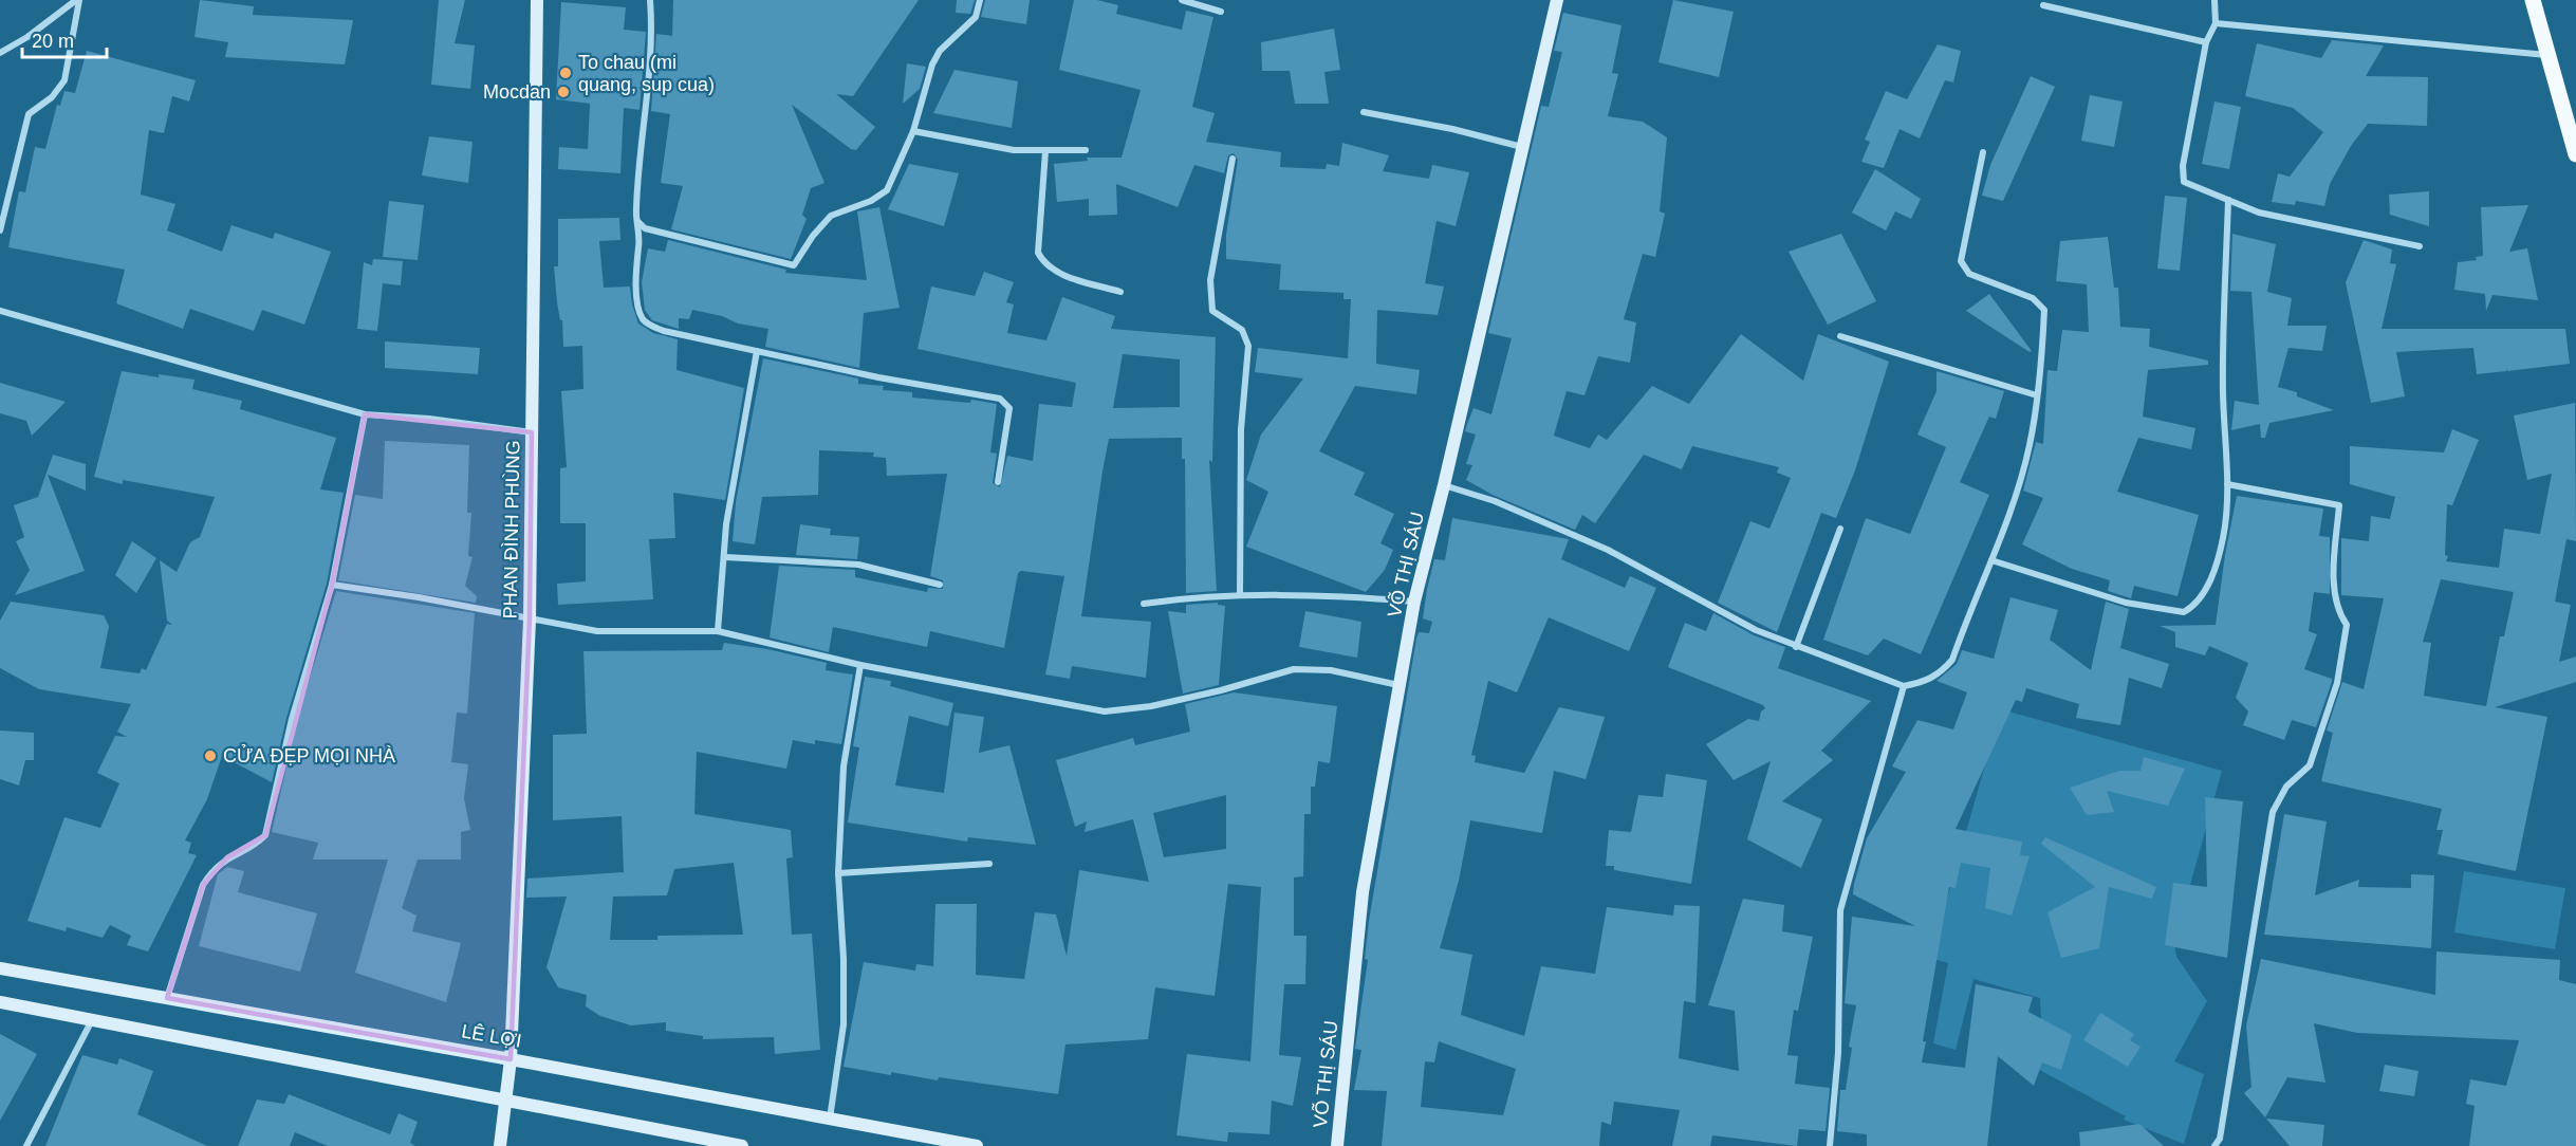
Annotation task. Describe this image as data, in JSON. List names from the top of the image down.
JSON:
{
  "streets": {
    "street": ["PHAN ĐÌNH PHÙNG", "VÕ THỊ SÁU", "LÊ LỢI"]
  },
  "crossings": [
    ["PHAN ĐÌNH PHÙNG", "LÊ LỢI"]
  ],
  "places": ["To chau (mi quang, sup cua)", "Mocdan", "CỬA ĐẸP MỌI NHÀ"],
  "scale_bar": "20 m"
}
